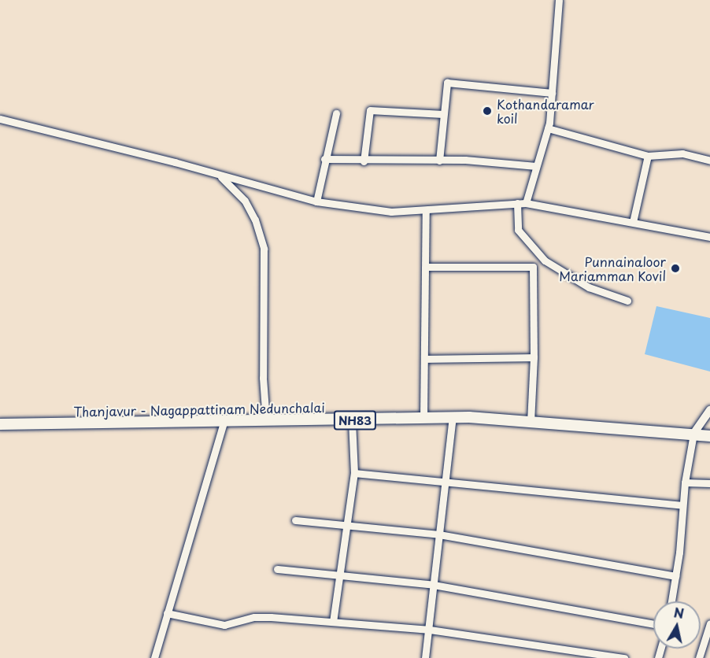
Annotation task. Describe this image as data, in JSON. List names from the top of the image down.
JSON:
{
  "streets": {
    "highway": ["Thanjavur - Nagappattinam Nedunchalai", "NH83"]
  },
  "places": ["Kothandaramar koil", "Punnainaloor Mariamman Kovil"],
  "north": "top"
}
